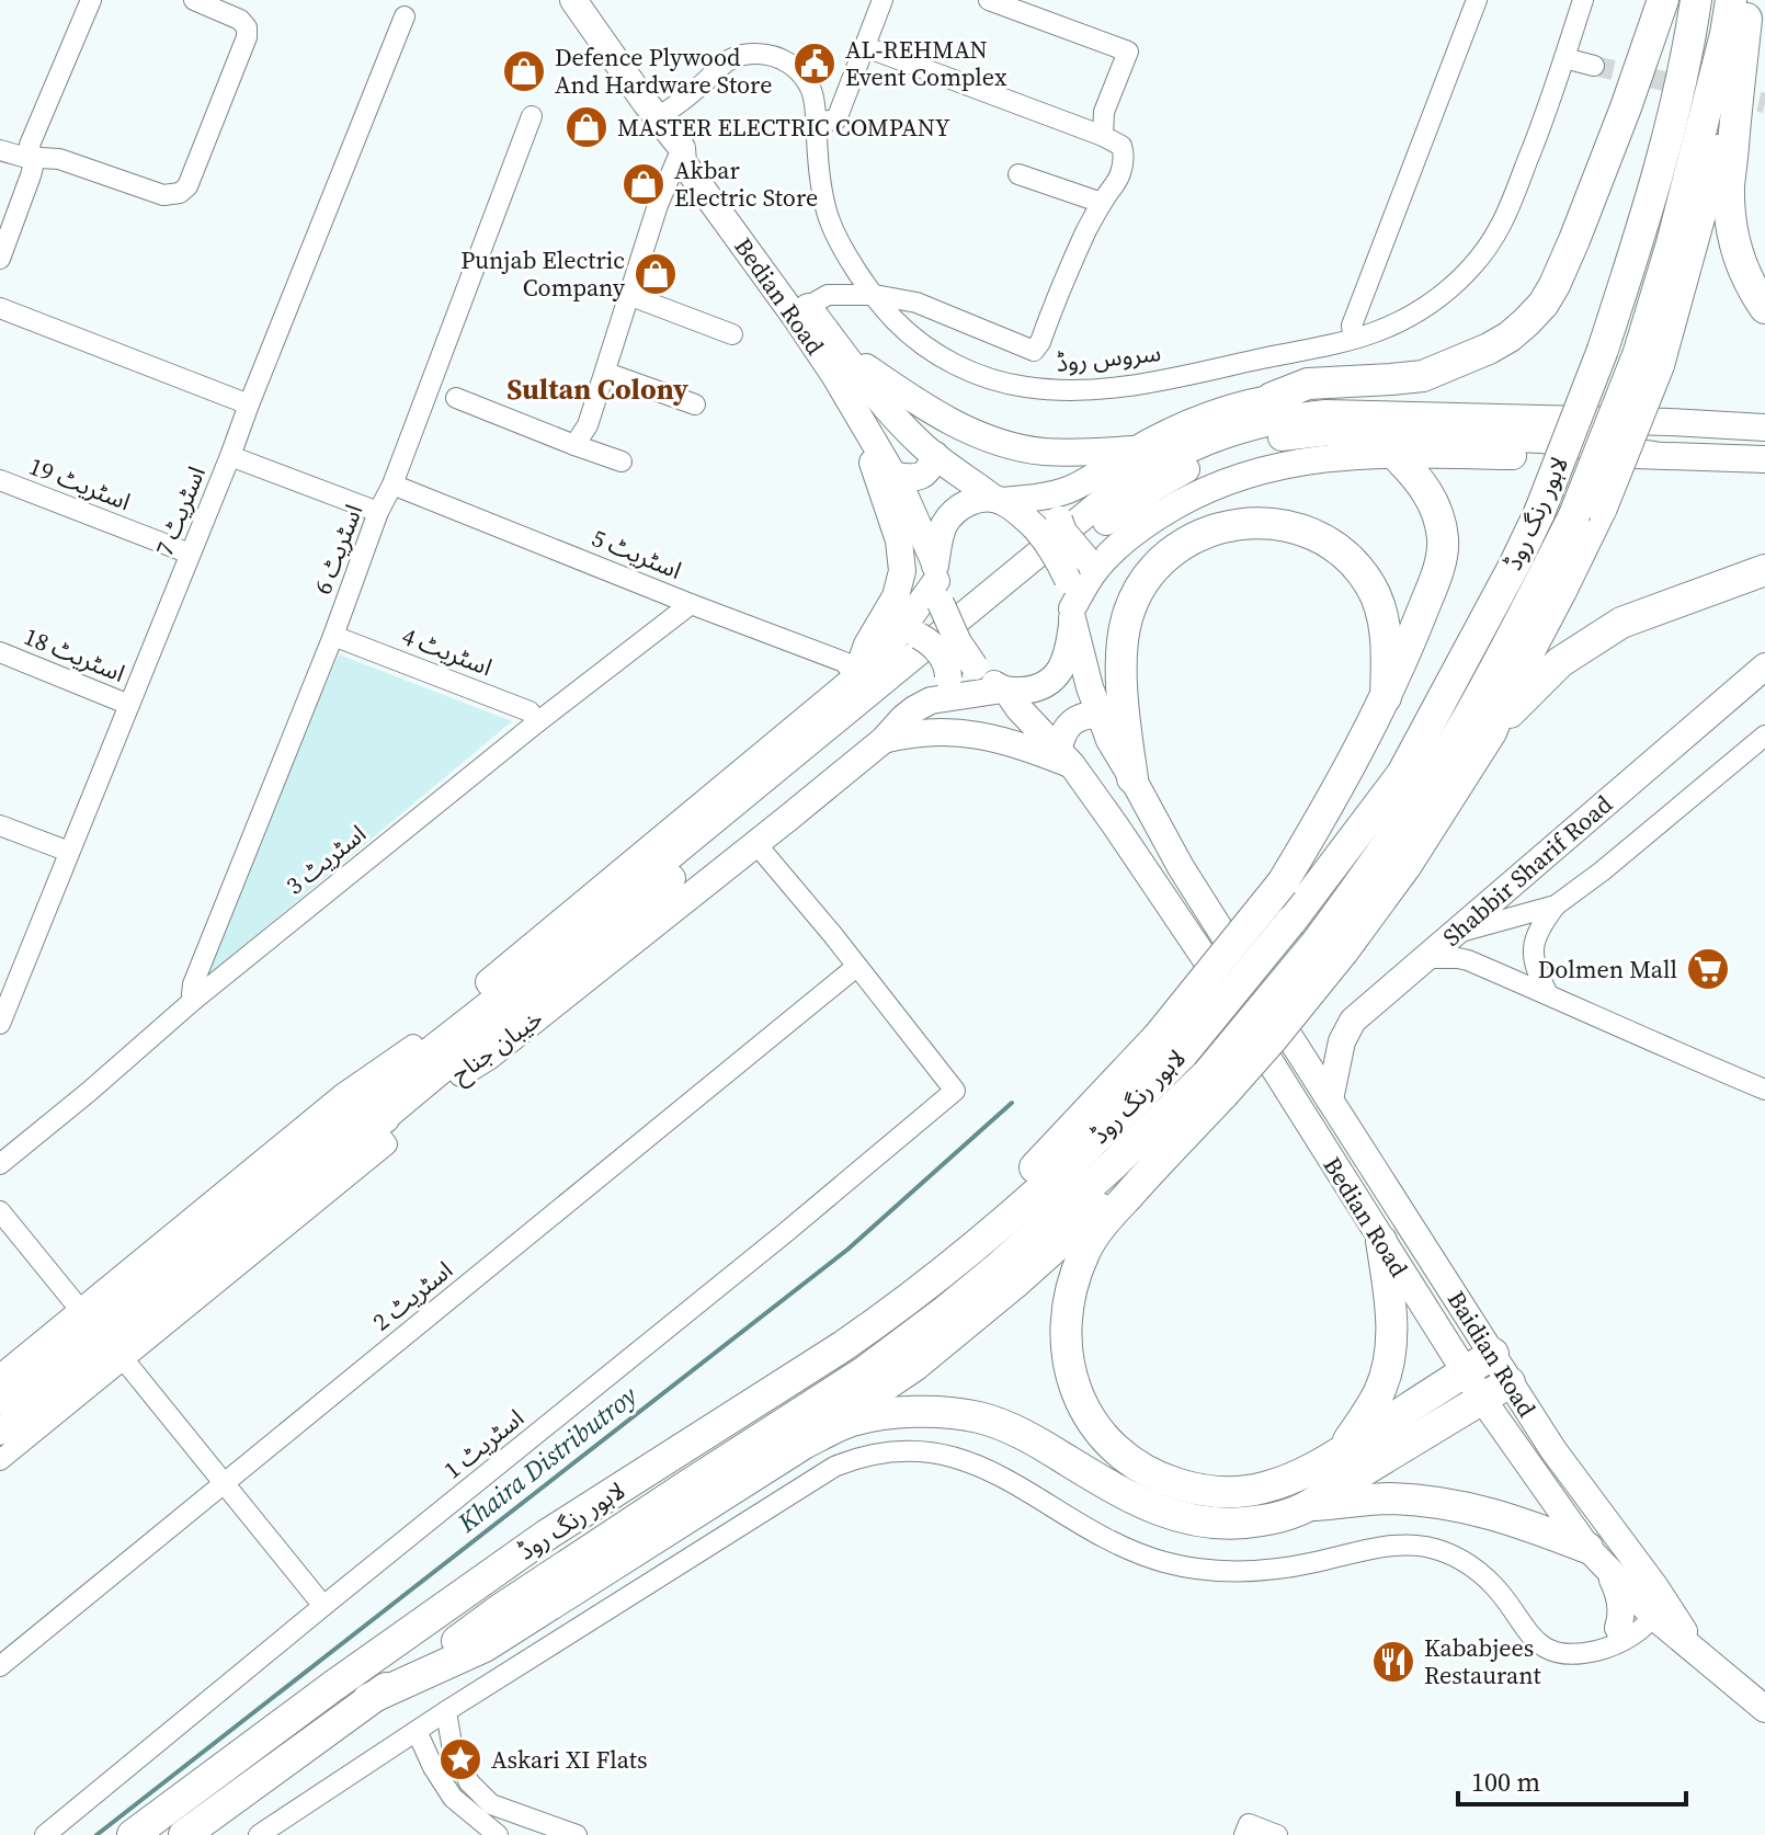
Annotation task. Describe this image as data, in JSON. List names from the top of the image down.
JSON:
{
  "streets": {
    "highway": ["لاہور رنگ روڈ"],
    "main road": [
      "Bedian Road",
      "Shabbir Sharif Road",
      "خیبان جناح",
      "Baidian Road"
    ],
    "street": [
      "سروس روڈ",
      "اسٹریٹ 19",
      "اسٹریٹ 7",
      "اسٹریٹ 6",
      "اسٹریٹ 5",
      "اسٹریٹ 4",
      "اسٹریٹ 18",
      "اسٹریٹ 3",
      "اسٹریٹ 2",
      "اسٹریٹ 1"
    ]
  },
  "crossings": [
    ["Bedian Road", "سروس روڈ"],
    ["Bedian Road", "خیبان جناح"],
    ["Bedian Road", "Baidian Road"],
    ["اسٹریٹ 19", "اسٹریٹ 7"],
    ["اسٹریٹ 7", "اسٹریٹ 18"],
    ["اسٹریٹ 6", "اسٹریٹ 5"],
    ["اسٹریٹ 6", "اسٹریٹ 4"],
    ["اسٹریٹ 6", "اسٹریٹ 3"],
    ["اسٹریٹ 5", "اسٹریٹ 3"],
    ["اسٹریٹ 5", "خیبان جناح"],
    ["اسٹریٹ 4", "اسٹریٹ 3"],
    ["Shabbir Sharif Road", "Baidian Road"],
    ["اسٹریٹ 2", "اسٹریٹ 1"]
  ],
  "districts": ["Sultan Colony"],
  "water": ["Khaira Distributroy"],
  "places": {
    "public building": ["AL-REHMAN Event Complex"],
    "shop": [
      "Defence Plywood And Hardware Store",
      "MASTER ELECTRIC COMPANY",
      "Akbar Electric Store",
      "Punjab Electric Company"
    ],
    "supermarket": ["Dolmen Mall"],
    "restaurant": ["Kababjees Restaurant"],
    "place": ["Askari XI Flats"]
  },
  "scale_bar": "100 m"
}
